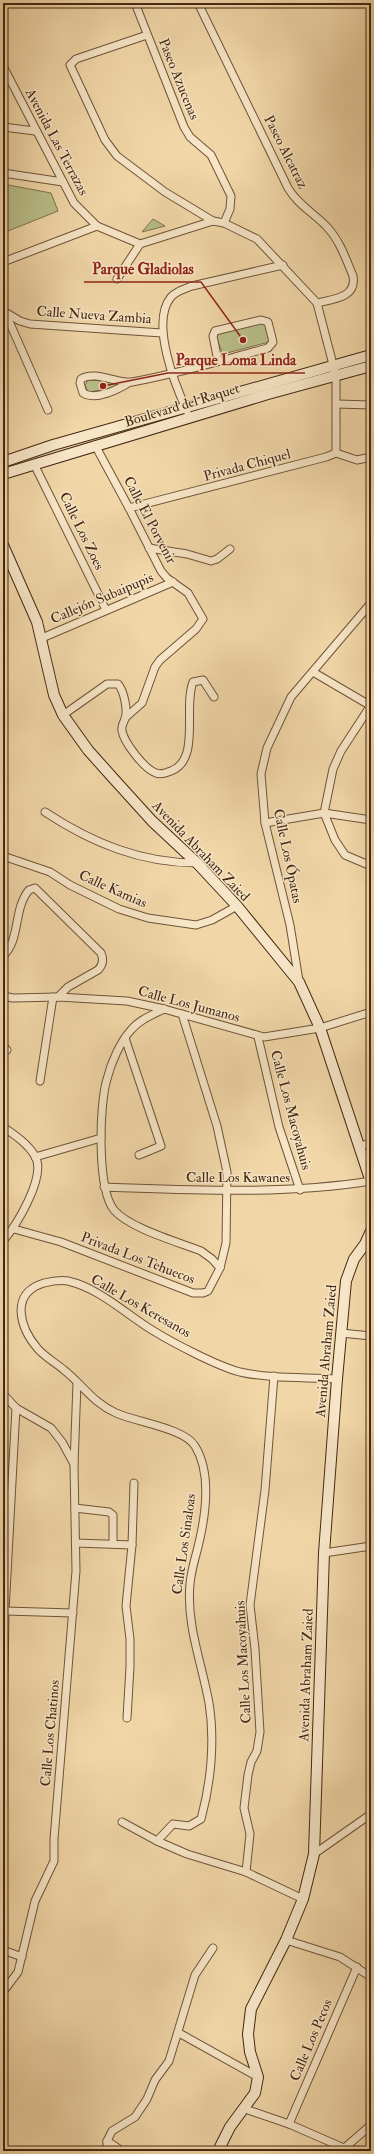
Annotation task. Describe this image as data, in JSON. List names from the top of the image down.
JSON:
{
  "streets": {
    "street": [
      "Paseo Azucenas",
      "Avenida Las Terrazas",
      "Paseo Alcatraz",
      "Calle Nueva Zambia",
      "Boulevard del Raquet",
      "Privada Chiquel",
      "Calle El Porvenir",
      "Calle Los Zoes",
      "Callejón Subaipupis",
      "Avenida Abraham Zaied",
      "Calle Los Ópatas",
      "Calle Kamias",
      "Calle Los Jumanos",
      "Calle Los Macoyahuis",
      "Calle Los Kawanes",
      "Privada Los Tehuecos",
      "Calle Los Keresanos",
      "Calle Los Sinaloas",
      "Calle Los Chatinos",
      "Calle Los Pecos"
    ]
  },
  "crossings": [
    ["Boulevard del Raquet", "Calle El Porvenir"],
    ["Boulevard del Raquet", "Calle Los Zoes"],
    ["Privada Chiquel", "Calle El Porvenir"],
    ["Calle El Porvenir", "Callejón Subaipupis"],
    ["Calle Los Zoes", "Callejón Subaipupis"],
    ["Callejón Subaipupis", "Avenida Abraham Zaied"],
    ["Avenida Abraham Zaied", "Calle Los Ópatas"],
    ["Avenida Abraham Zaied", "Calle Kamias"],
    ["Avenida Abraham Zaied", "Calle Los Jumanos"],
    ["Avenida Abraham Zaied", "Calle Los Kawanes"],
    ["Avenida Abraham Zaied", "Calle Los Keresanos"],
    ["Calle Los Jumanos", "Calle Los Macoyahuis"],
    ["Calle Los Jumanos", "Privada Los Tehuecos"],
    ["Calle Los Macoyahuis", "Calle Los Kawanes"],
    ["Calle Los Macoyahuis", "Calle Los Keresanos"],
    ["Calle Los Kawanes", "Privada Los Tehuecos"],
    ["Calle Los Keresanos", "Calle Los Sinaloas"],
    ["Calle Los Sinaloas", "Calle Los Chatinos"]
  ],
  "places": ["Parque Gladiolas", "Parque Loma Linda"]
}
